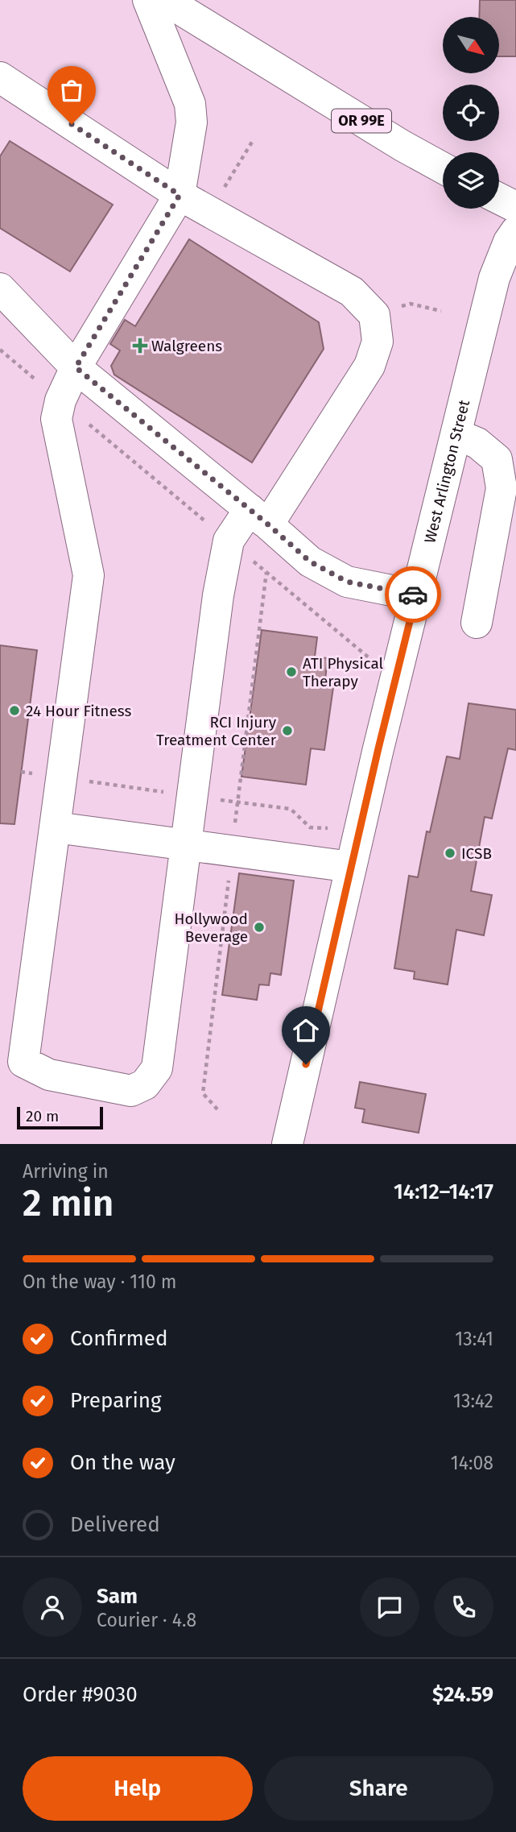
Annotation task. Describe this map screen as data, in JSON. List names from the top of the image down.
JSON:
{
  "streets": {
    "main road": ["OR 99E", "West Arlington Street"]
  },
  "places": {
    "health": ["Walgreens"],
    "other": [
      "ATI Physical Therapy",
      "24 Hour Fitness",
      "RCI Injury Treatment Center",
      "ICSB",
      "Hollywood Beverage"
    ]
  },
  "scale_bar": "20 m",
  "north": "bottom right",
  "page": {
    "scale": "20 m",
    "heading": ["2 min", "Arriving in", "14:12–14:17"],
    "panel": [
      "Sam",
      "Courier · 4.8",
      "Order #9030",
      "$24.59"
    ],
    "bar": "On the way · 110 m",
    "list": [
      ["Confirmed", "13:41"],
      ["Preparing", "13:42"],
      ["On the way", "14:08"],
      "Delivered"
    ],
    "buttons": ["Help", "Share"]
  }
}
